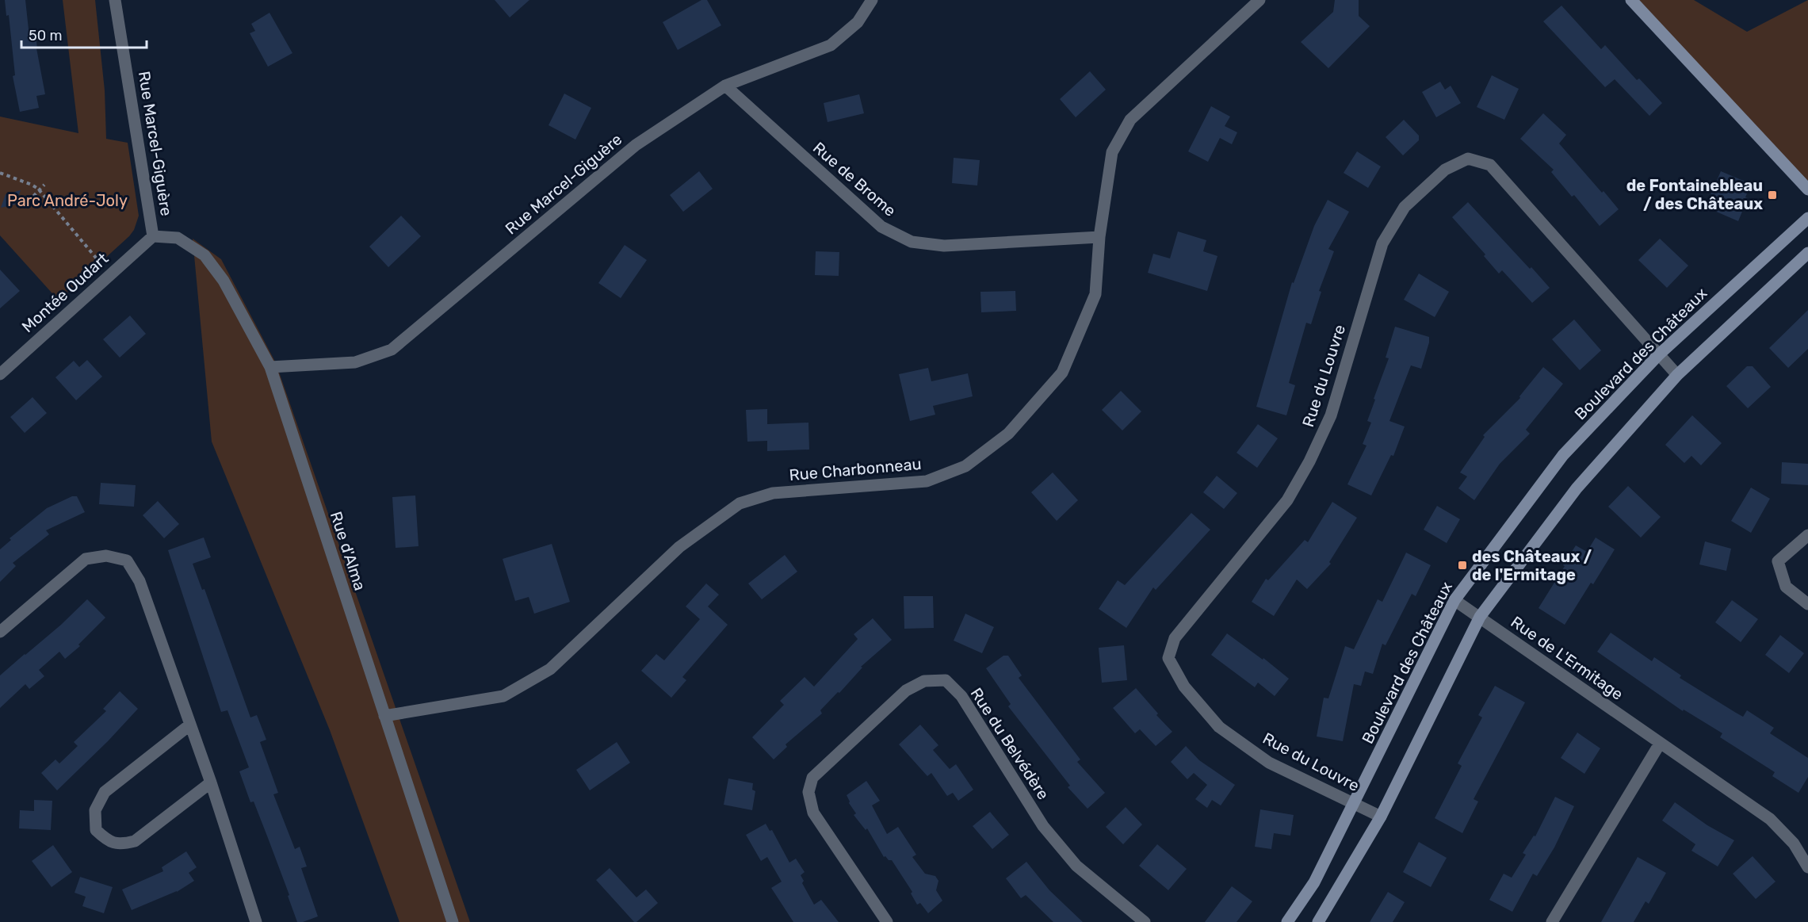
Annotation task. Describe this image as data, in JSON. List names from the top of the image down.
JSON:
{
  "streets": {
    "street": [
      "Rue Marcel-Giguère",
      "Rue de Brome",
      "Montée Oudart",
      "Boulevard des Châteaux",
      "Rue du Louvre",
      "Rue Charbonneau",
      "Rue d'Alma",
      "Rue de L'Ermitage",
      "Rue du Belvédère"
    ]
  },
  "crossings": [
    ["Rue Marcel-Giguère", "Rue de Brome"],
    ["Rue Marcel-Giguère", "Montée Oudart"],
    ["Rue Marcel-Giguère", "Rue d'Alma"],
    ["Rue de Brome", "Rue Charbonneau"],
    ["Montée Oudart", "Rue d'Alma"],
    ["Boulevard des Châteaux", "Rue du Louvre"],
    ["Boulevard des Châteaux", "Rue de L'Ermitage"],
    ["Rue Charbonneau", "Rue d'Alma"]
  ],
  "parks": ["Parc André-Joly"],
  "places": {
    "transit": ["de Fontainebleau / des Châteaux", "des Châteaux / de l'Ermitage"]
  },
  "scale_bar": "50 m"
}
